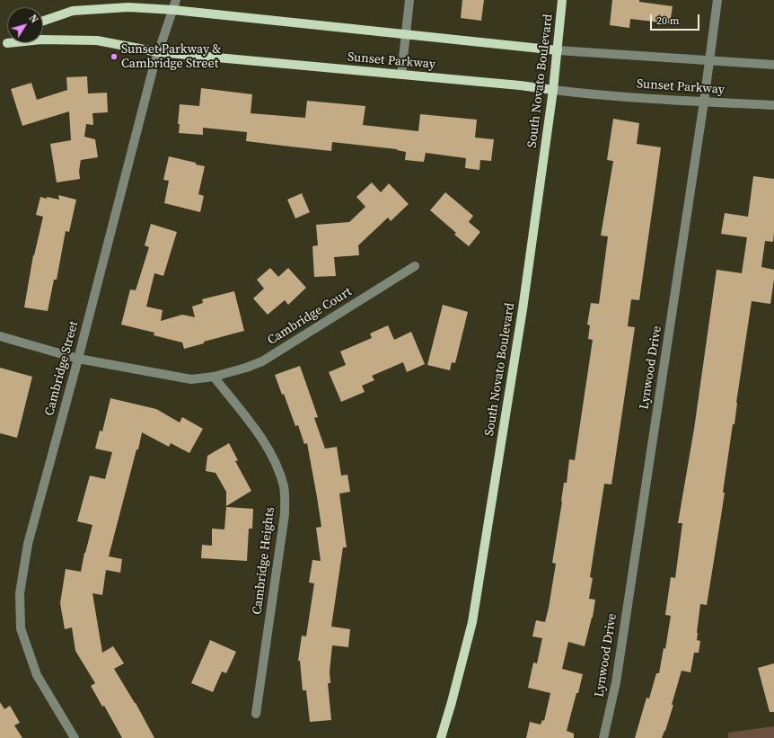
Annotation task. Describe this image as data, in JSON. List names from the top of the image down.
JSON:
{
  "streets": {
    "main road": ["Sunset Parkway", "South Novato Boulevard"],
    "street": [
      "Cambridge Court",
      "Lynwood Drive",
      "Cambridge Street",
      "Cambridge Heights"
    ]
  },
  "crossings": [
    ["Sunset Parkway", "South Novato Boulevard"],
    ["Sunset Parkway", "Lynwood Drive"],
    ["Sunset Parkway", "Cambridge Street"],
    ["Cambridge Court", "Cambridge Heights"]
  ],
  "places": ["Sunset Parkway & Cambridge Street"],
  "scale_bar": "20 m",
  "north": "top right"
}
